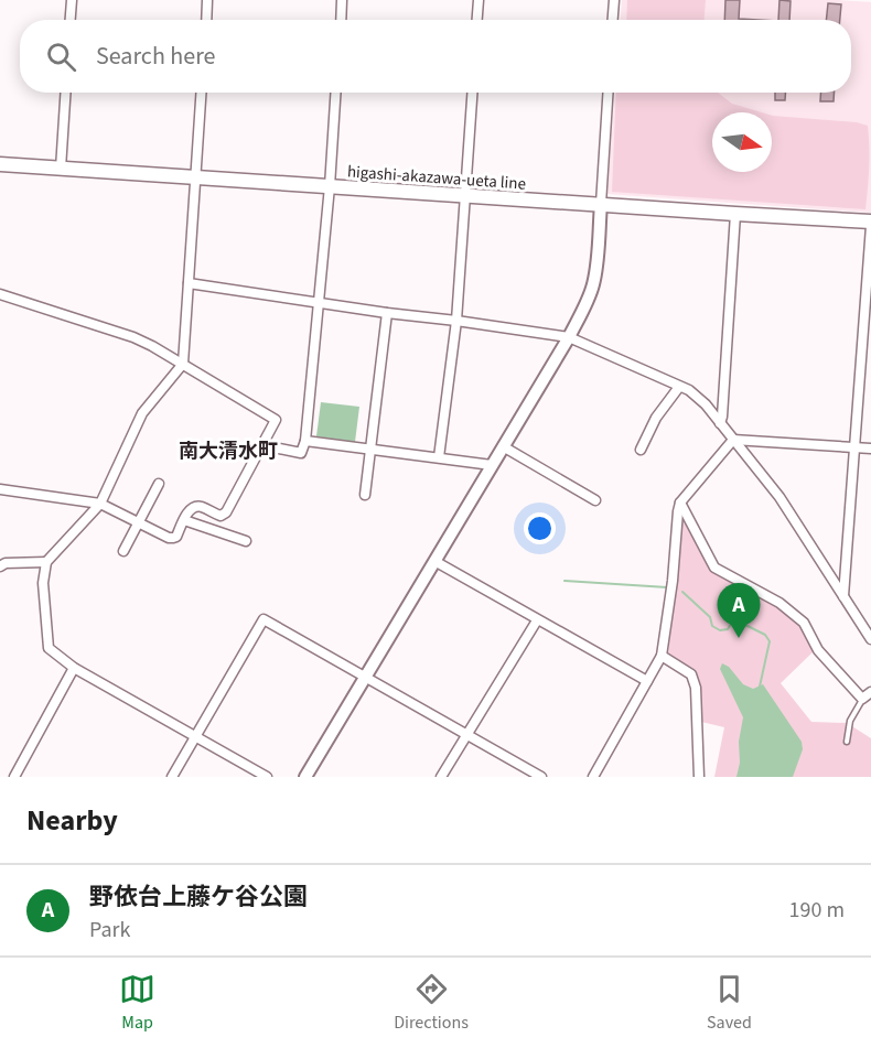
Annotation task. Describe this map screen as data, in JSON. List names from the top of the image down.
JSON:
{
  "streets": {
    "main road": ["higashi-akazawa-ueta line"]
  },
  "districts": ["南大清水町"],
  "north": "right",
  "page": {
    "search": "Search here",
    "pins": "A",
    "heading": "Nearby",
    "list": [
      {
        "mark": "A",
        "name": "野依台上藤ケ谷公園",
        "note": "Park",
        "value": "190 m"
      }
    ],
    "nav": ["Map", "Directions", "Saved"]
  }
}
